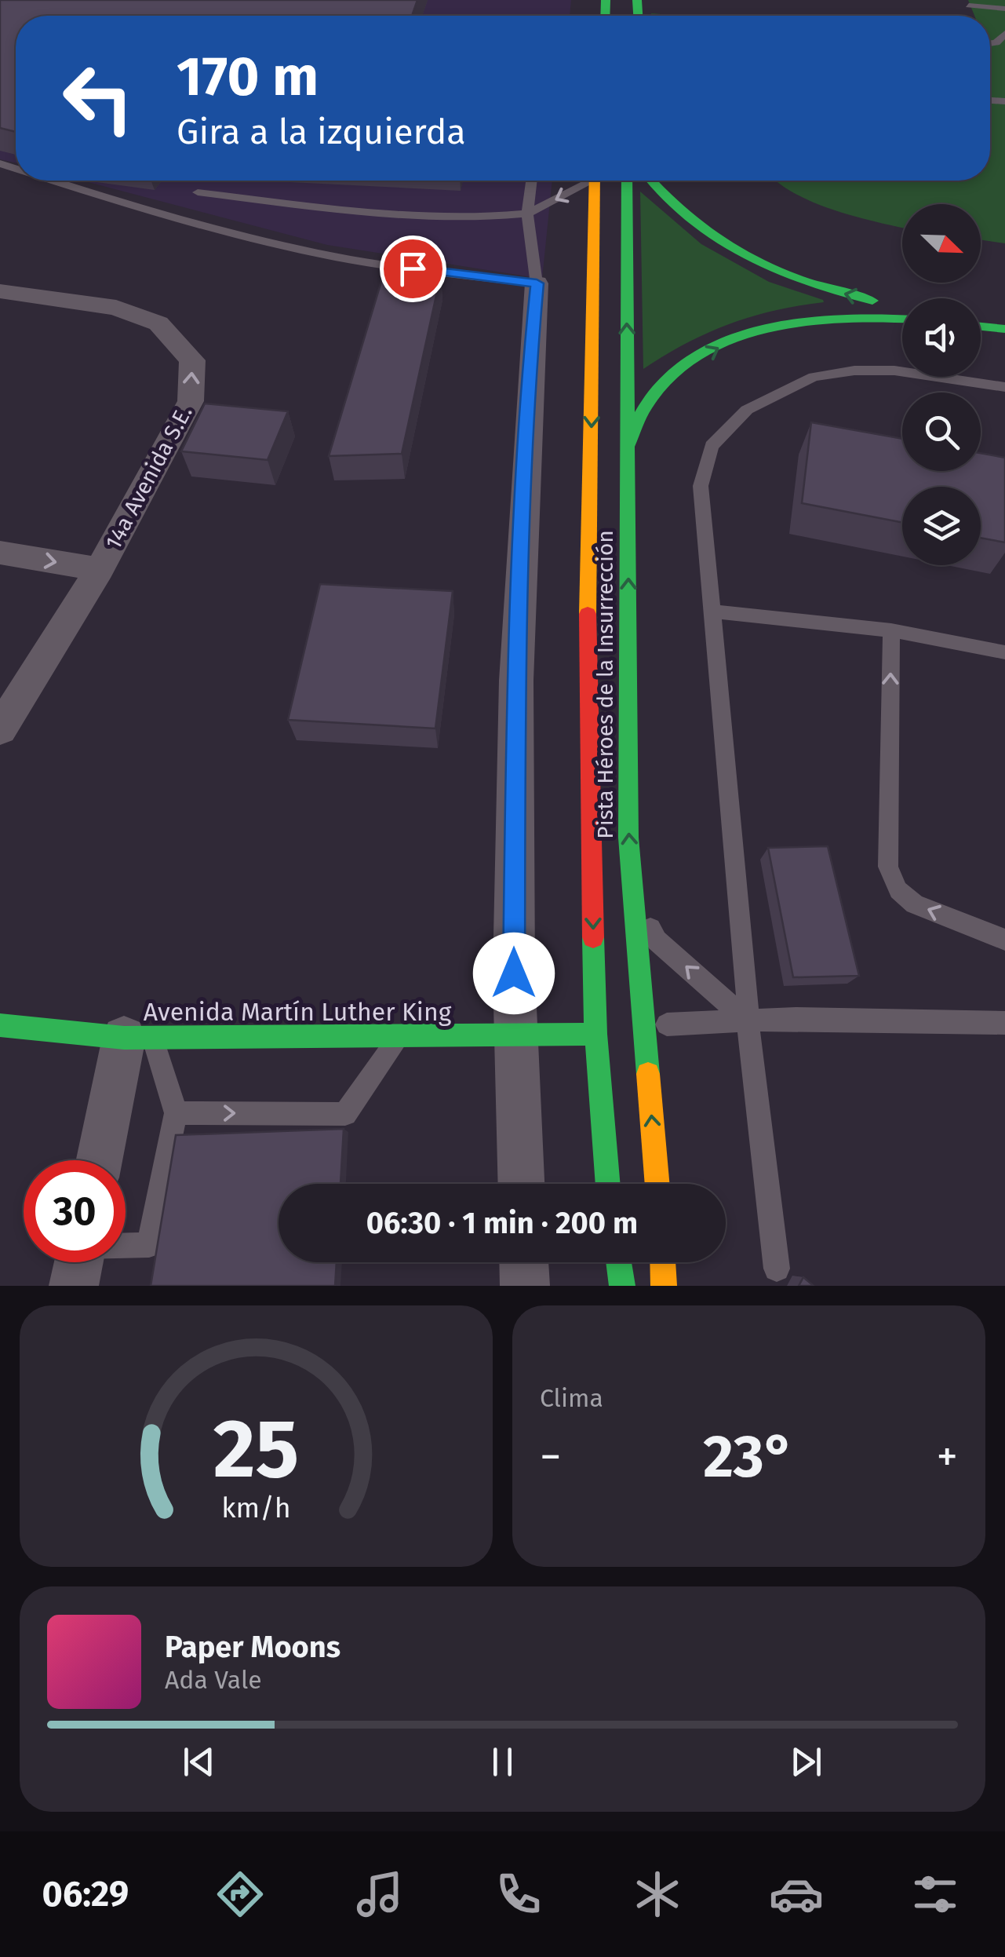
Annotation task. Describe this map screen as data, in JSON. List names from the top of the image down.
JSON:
{
  "streets": {
    "main road": ["Pista Héroes de la Insurrección", "Avenida Martín Luther King"],
    "street": ["14a Avenida S.E."]
  },
  "crossings": [
    ["Pista Héroes de la Insurrección", "Avenida Martín Luther King"]
  ],
  "north": "bottom right",
  "page": {
    "turn": ["170 m", "Gira a la izquierda"],
    "limit": "30",
    "trip": "06:30 · 1 min · 200 m",
    "tile": "Clima",
    "heat": ["−", "23°", "+"],
    "song": ["Paper Moons", "Ada Vale"],
    "tabs": "06:29",
    "gauge": ["25", "km/h"]
  }
}
